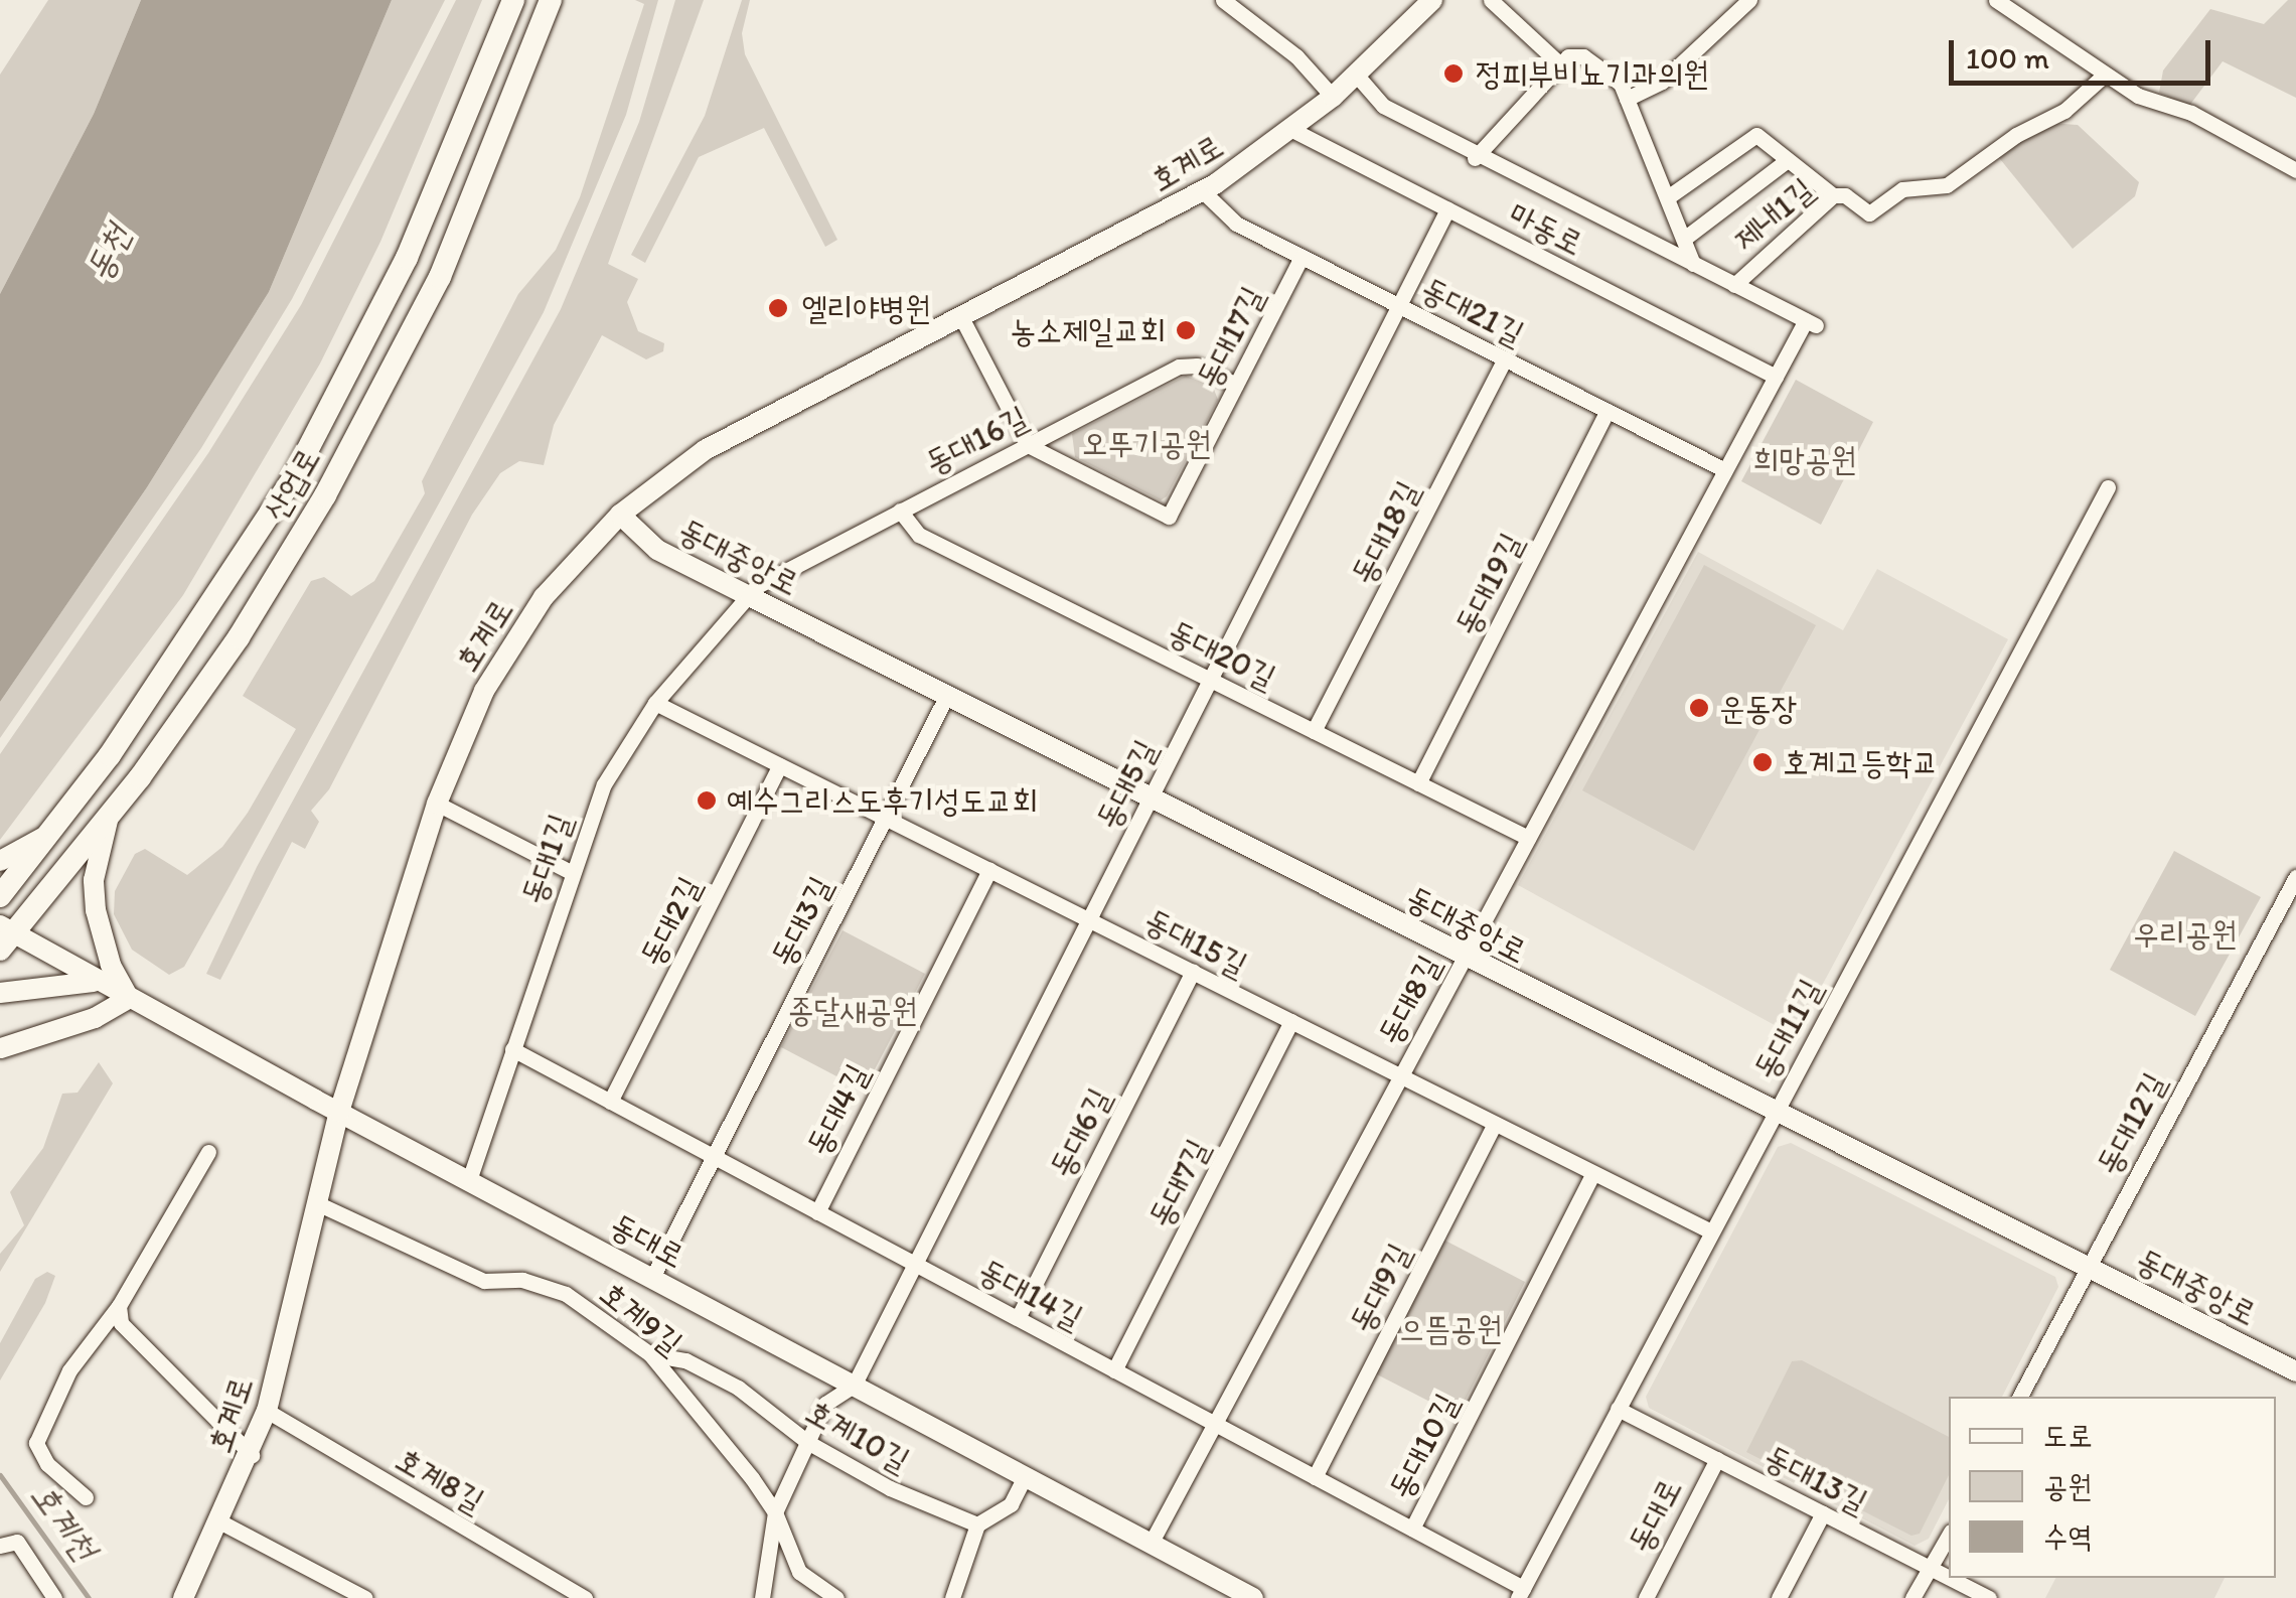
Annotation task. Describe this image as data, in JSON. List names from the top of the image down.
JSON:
{
  "streets": {
    "main road": ["산업로"],
    "street": [
      "호계로",
      "제내1길",
      "마동로",
      "동대21길",
      "동대17길",
      "동대16길",
      "동대18길",
      "동대중앙로",
      "동대19길",
      "동대20길",
      "동대5길",
      "동대1길",
      "동대2길",
      "동대3길",
      "동대15길",
      "동대8길",
      "동대11길",
      "동대4길",
      "동대12길",
      "동대6길",
      "동대7길",
      "동대로",
      "동대9길",
      "동대14길",
      "호계9길",
      "호계10길",
      "동대10길",
      "동대13길",
      "호계8길"
    ]
  },
  "crossings": [
    ["호계로", "마동로"],
    ["호계로", "동대21길"],
    ["호계로", "동대중앙로"],
    ["호계로", "동대로"],
    ["호계로", "호계9길"],
    ["호계로", "호계8길"],
    ["제내1길", "동대8길"],
    ["마동로", "동대5길"],
    ["마동로", "동대8길"],
    ["동대21길", "동대17길"],
    ["동대21길", "동대18길"],
    ["동대21길", "동대19길"],
    ["동대21길", "동대5길"],
    ["동대21길", "동대8길"],
    ["동대17길", "동대16길"],
    ["동대16길", "동대중앙로"],
    ["동대16길", "동대20길"],
    ["동대16길", "동대1길"],
    ["산업로", "동대로"],
    ["동대18길", "동대20길"],
    ["동대중앙로", "동대5길"],
    ["동대중앙로", "동대1길"],
    ["동대중앙로", "동대3길"],
    ["동대중앙로", "동대8길"],
    ["동대중앙로", "동대11길"],
    ["동대중앙로", "동대12길"],
    ["동대19길", "동대20길"],
    ["동대20길", "동대5길"],
    ["동대20길", "동대8길"],
    ["동대5길", "동대15길"],
    ["동대5길", "동대로"],
    ["동대5길", "동대14길"],
    ["동대5길", "호계9길"],
    ["동대5길", "호계10길"],
    ["동대1길", "동대15길"],
    ["동대1길", "동대로"],
    ["동대1길", "동대14길"],
    ["동대2길", "동대15길"],
    ["동대2길", "동대14길"],
    ["동대3길", "동대15길"],
    ["동대3길", "동대로"],
    ["동대3길", "동대14길"],
    ["동대15길", "동대8길"],
    ["동대15길", "동대11길"],
    ["동대15길", "동대4길"],
    ["동대15길", "동대6길"],
    ["동대15길", "동대7길"],
    ["동대15길", "동대9길"],
    ["동대15길", "동대10길"],
    ["동대8길", "동대로"],
    ["동대8길", "동대14길"],
    ["동대11길", "동대14길"],
    ["동대11길", "동대13길"],
    ["동대4길", "동대14길"],
    ["동대6길", "동대14길"],
    ["동대7길", "동대14길"],
    ["동대로", "동대13길"],
    ["동대9길", "동대14길"],
    ["동대14길", "동대10길"],
    ["호계9길", "호계10길"]
  ],
  "water": ["동천", "호계천"],
  "parks": [
    "오뚜기공원",
    "희망공원",
    "우리공원",
    "종달새공원",
    "으뜸공원"
  ],
  "places": [
    "정피부비뇨기과의원",
    "엘리야병원",
    "농소제일교회",
    "운동장",
    "호계고등학교",
    "예수그리스도후기성도교회"
  ],
  "legend": ["도로", "공원", "수역"],
  "scale_bar": "100 m"
}
